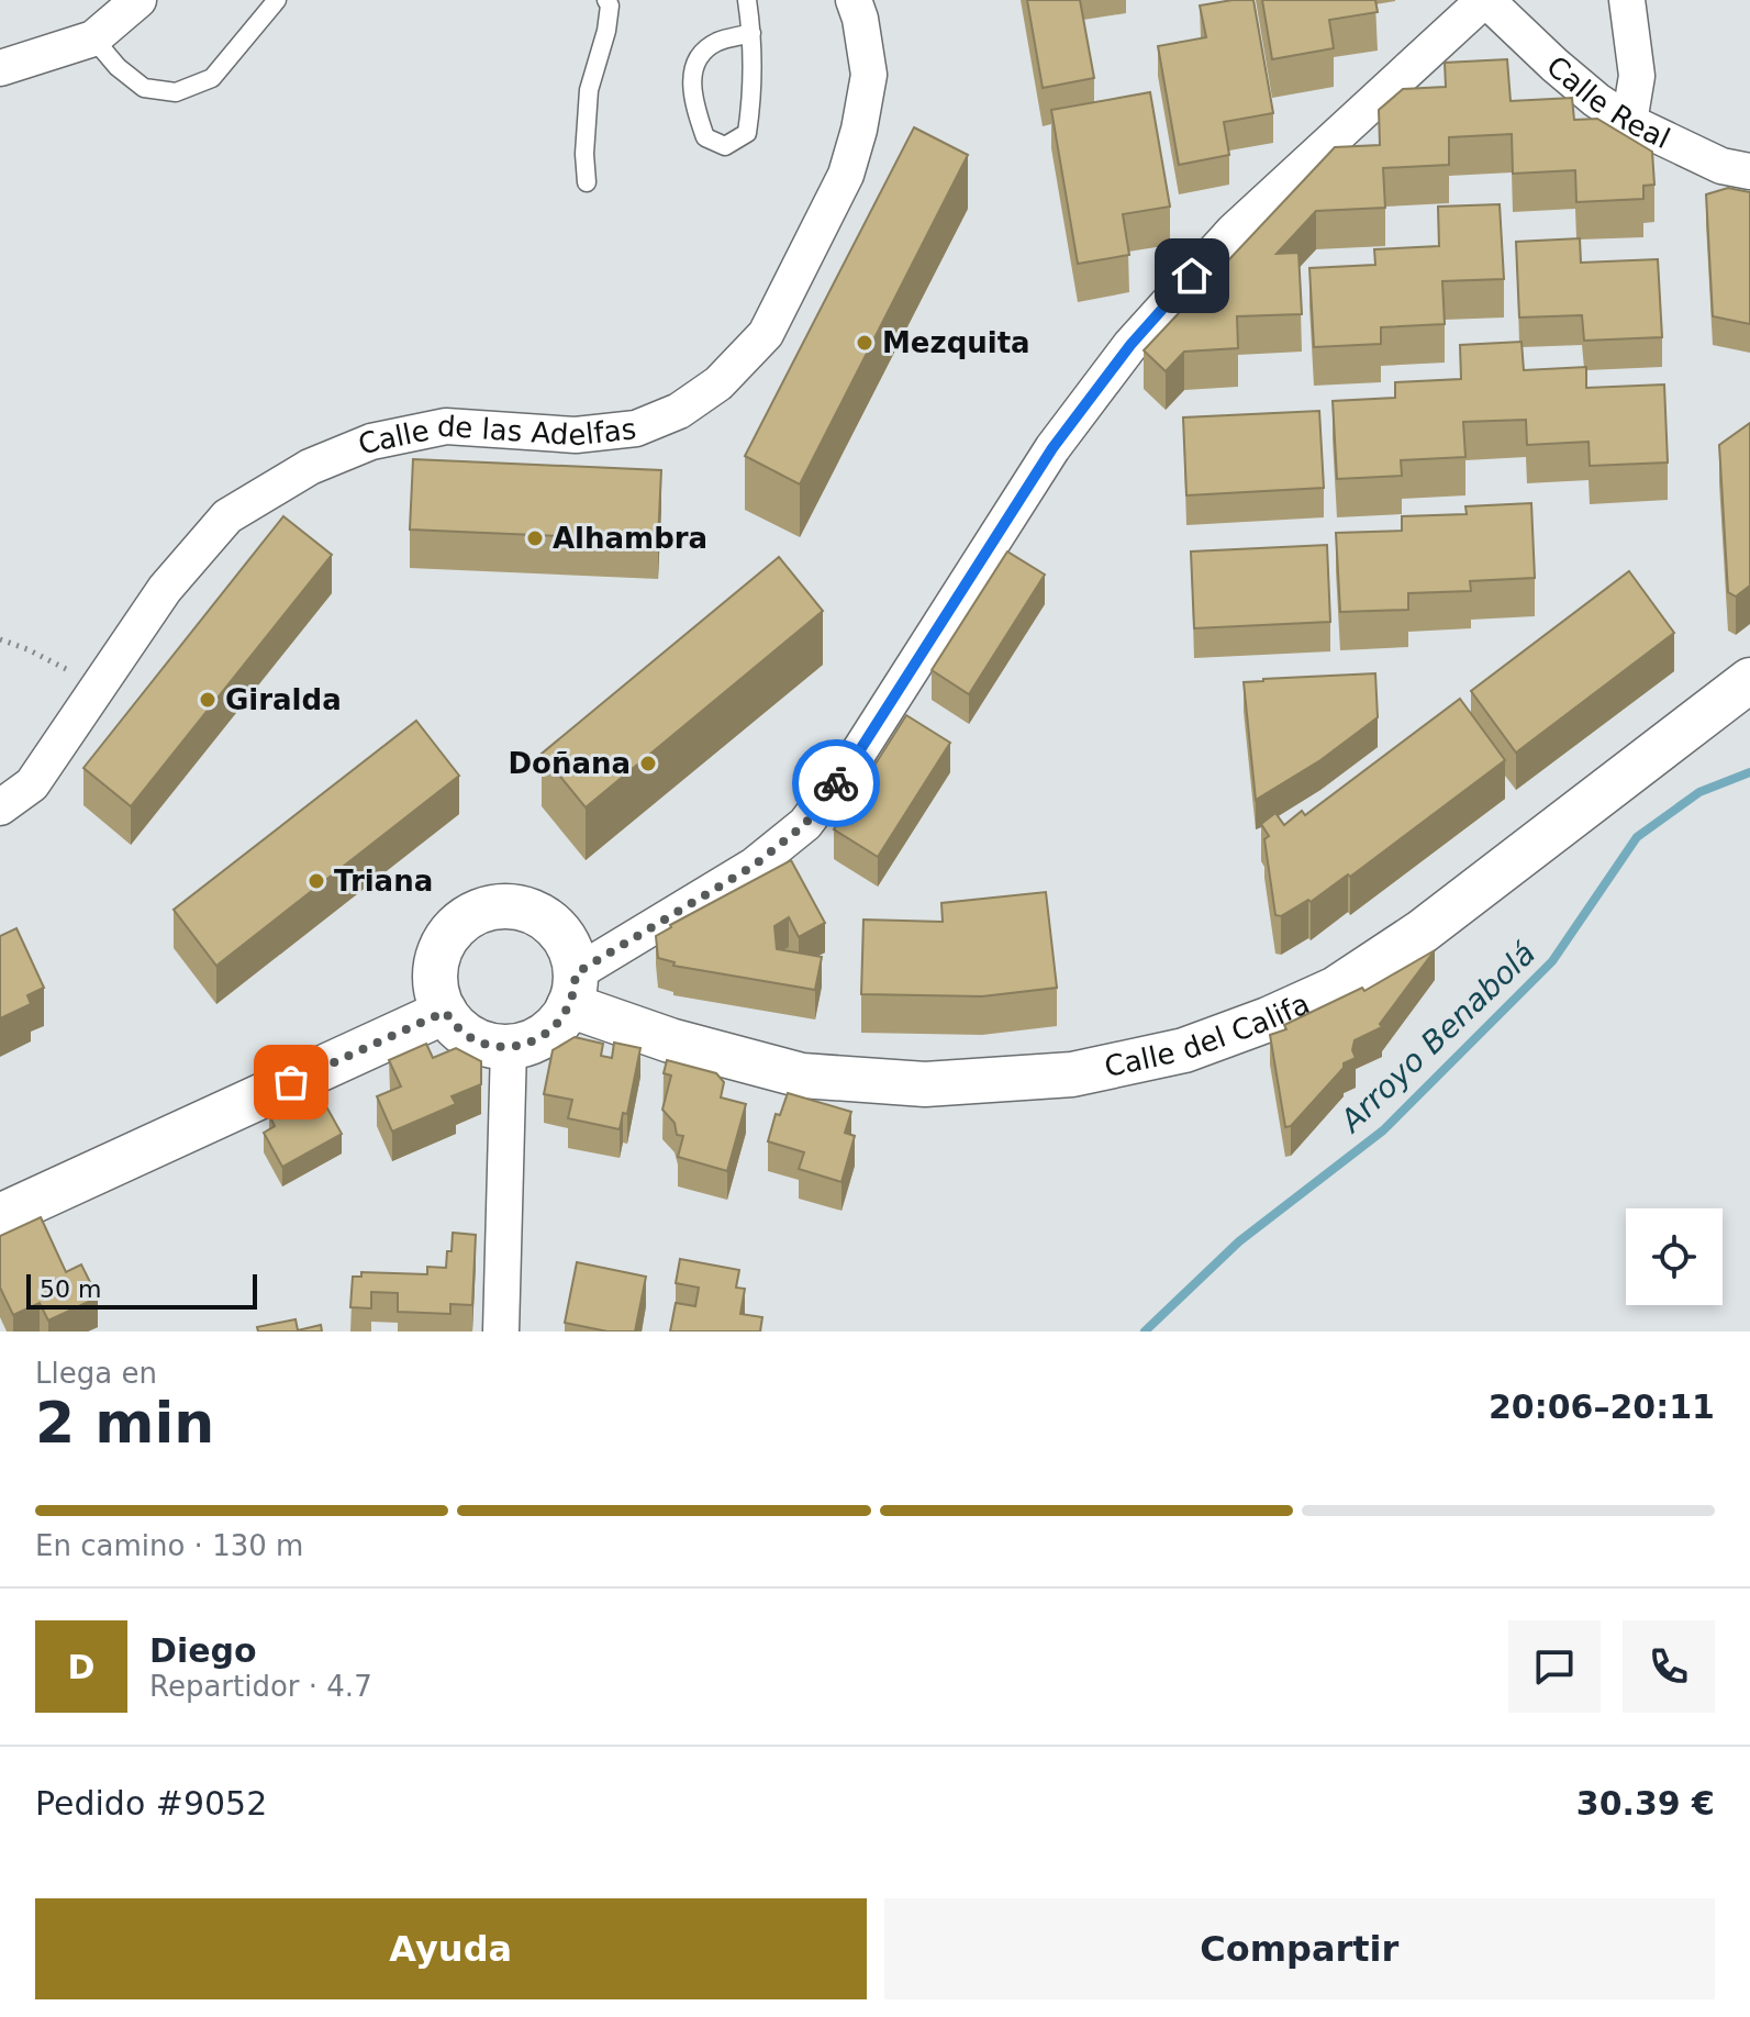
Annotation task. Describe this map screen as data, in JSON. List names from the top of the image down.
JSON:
{
  "streets": {
    "street": ["Calle Real", "Calle de las Adelfas", "Calle del Califa"]
  },
  "water": ["Arroyo Benabolá"],
  "places": [
    "Mezquita",
    "Alhambra",
    "Giralda",
    "Doñana",
    "Triana"
  ],
  "scale_bar": "50 m",
  "page": {
    "scale": "50 m",
    "heading": ["2 min", "Llega en", "20:06–20:11"],
    "panel": [
      "Diego",
      "Repartidor · 4.7",
      "Pedido #9052",
      "30.39 €"
    ],
    "bar": "En camino · 130 m",
    "round": "D",
    "buttons": ["Ayuda", "Compartir"]
  }
}
